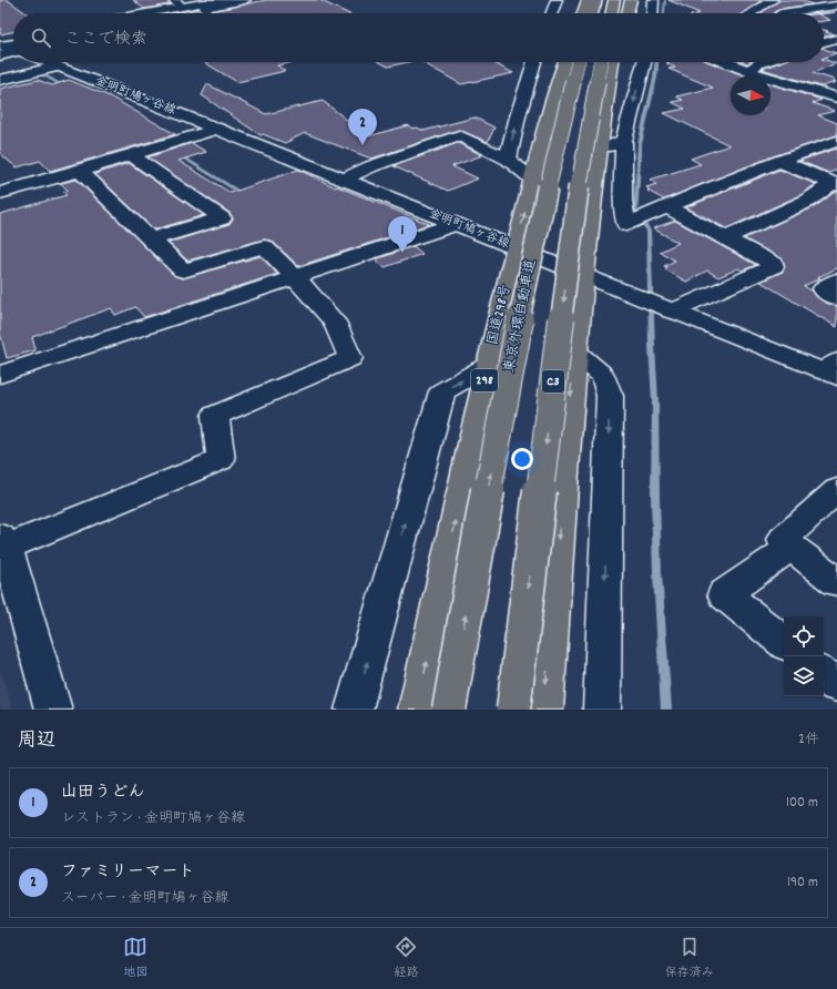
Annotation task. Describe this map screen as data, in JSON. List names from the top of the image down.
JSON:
{
  "streets": {
    "highway": [
      "国道298号",
      "東京外環自動車道",
      "298",
      "C3"
    ],
    "street": ["金明町鳩ヶ谷線"]
  },
  "crossings": [
    ["金明町鳩ヶ谷線", "国道298号"]
  ],
  "north": "right",
  "page": {
    "search": "ここで検索",
    "pins": ["2", "1"],
    "heading": ["周辺", "2件"],
    "list": [
      {
        "mark": "1",
        "name": "山田うどん",
        "note": "レストラン · 金明町鳩ヶ谷線",
        "value": "100 m"
      },
      {
        "mark": "2",
        "name": "ファミリーマート",
        "note": "スーパー · 金明町鳩ヶ谷線",
        "value": "190 m"
      }
    ],
    "nav": ["地図", "経路", "保存済み"]
  }
}
